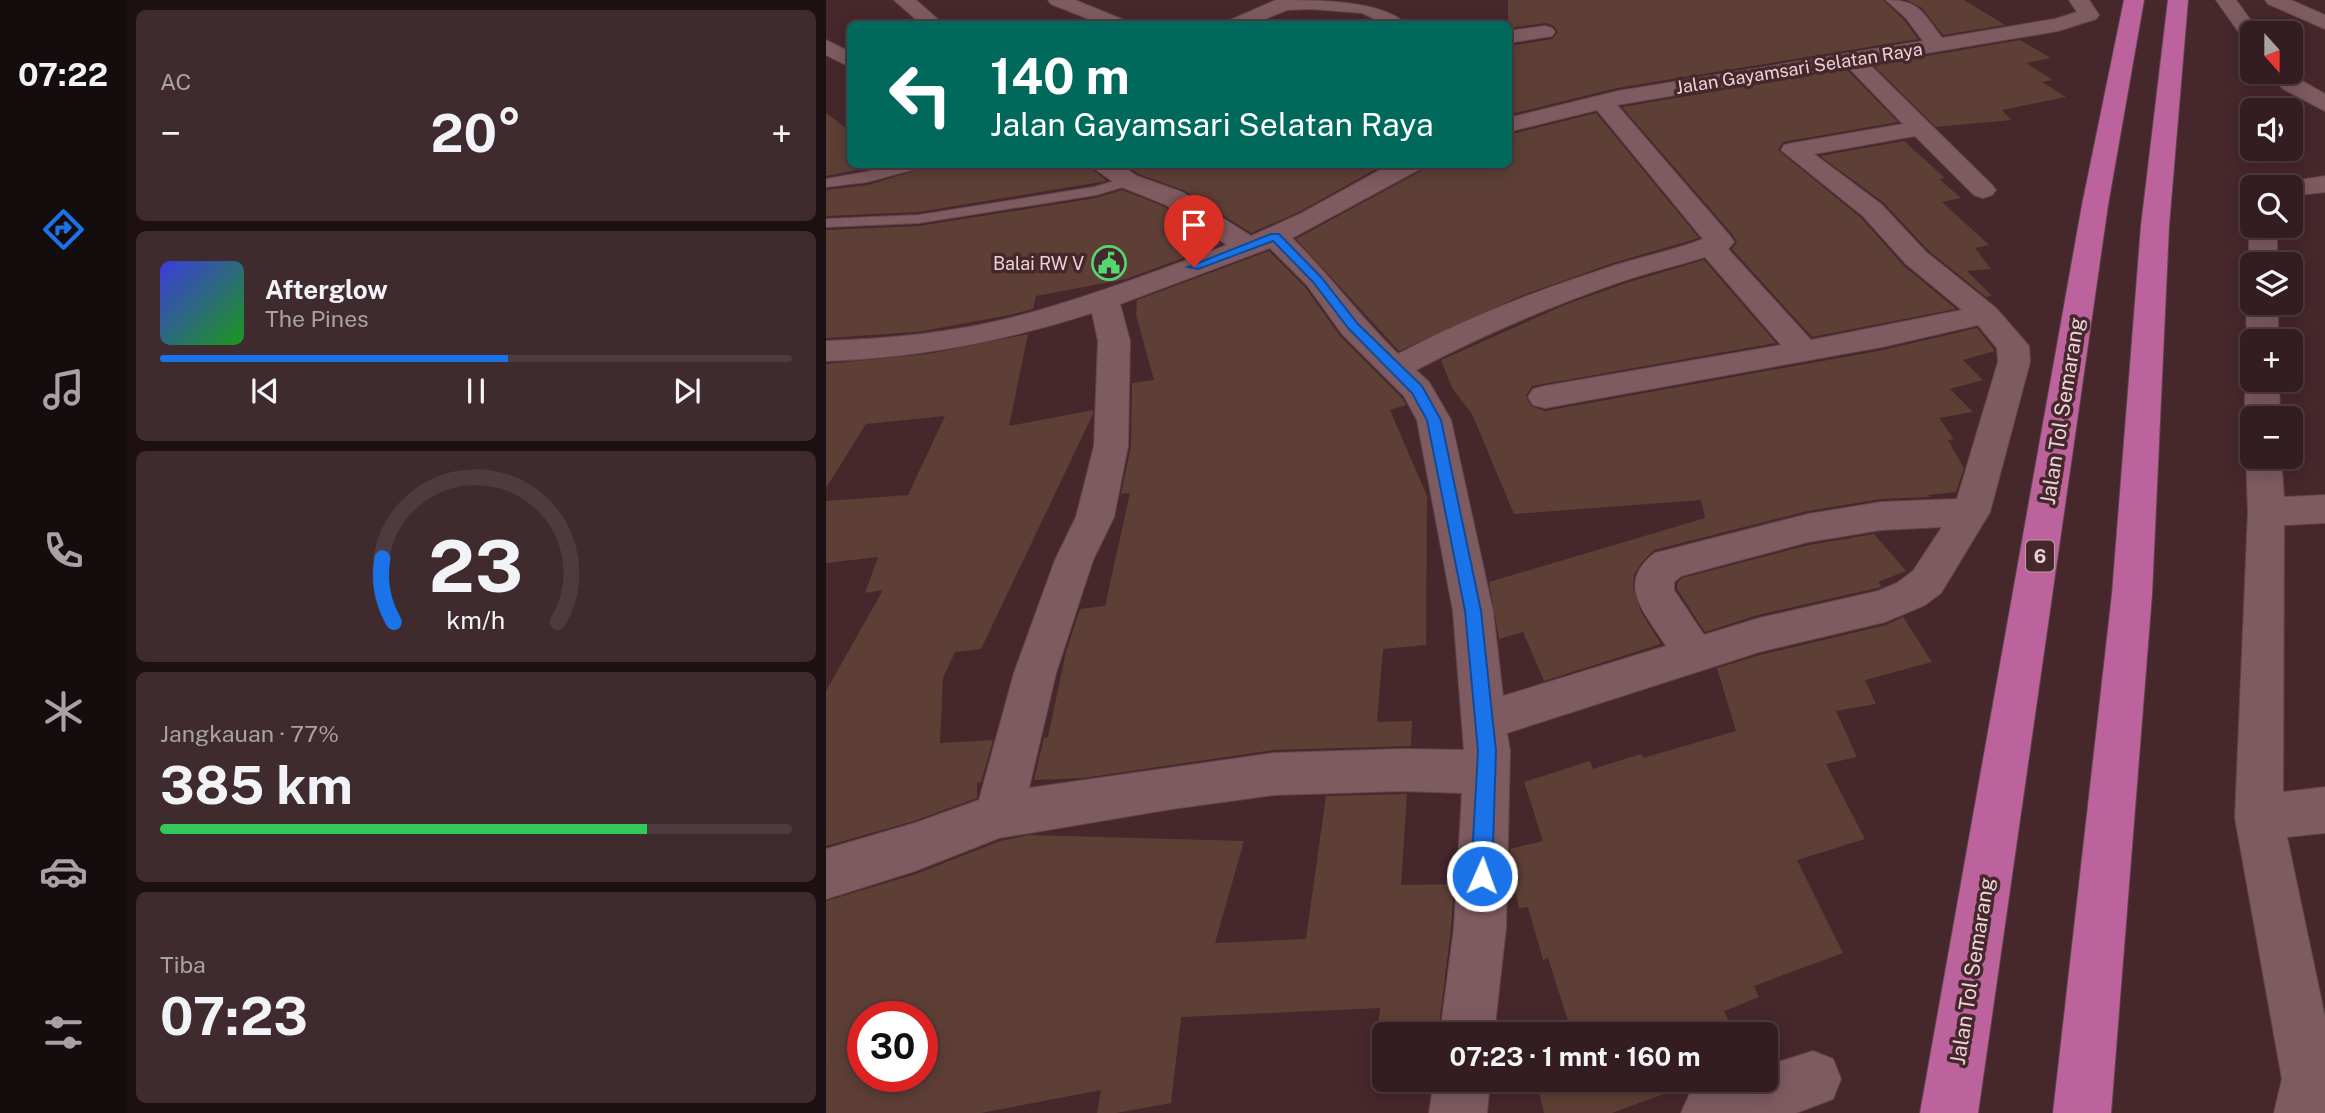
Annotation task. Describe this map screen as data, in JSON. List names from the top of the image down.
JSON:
{
  "streets": {
    "highway": ["Jalan Tol Semarang", "6"],
    "street": ["Jalan Gayamsari Selatan Raya"]
  },
  "places": {
    "public building": ["Balai RW V"]
  },
  "north": "bottom",
  "page": {
    "tabs": "07:22",
    "tile": [
      "AC",
      ["Jangkauan · 77%", "385 km"],
      ["Tiba", "07:23"]
    ],
    "map_buttons": ["+", "−"],
    "turn": ["140 m", "Jalan Gayamsari Selatan Raya"],
    "heat": ["−", "20°", "+"],
    "song": ["Afterglow", "The Pines"],
    "limit": "30",
    "trip": "07:23 · 1 mnt · 160 m",
    "gauge": ["23", "km/h"]
  }
}
